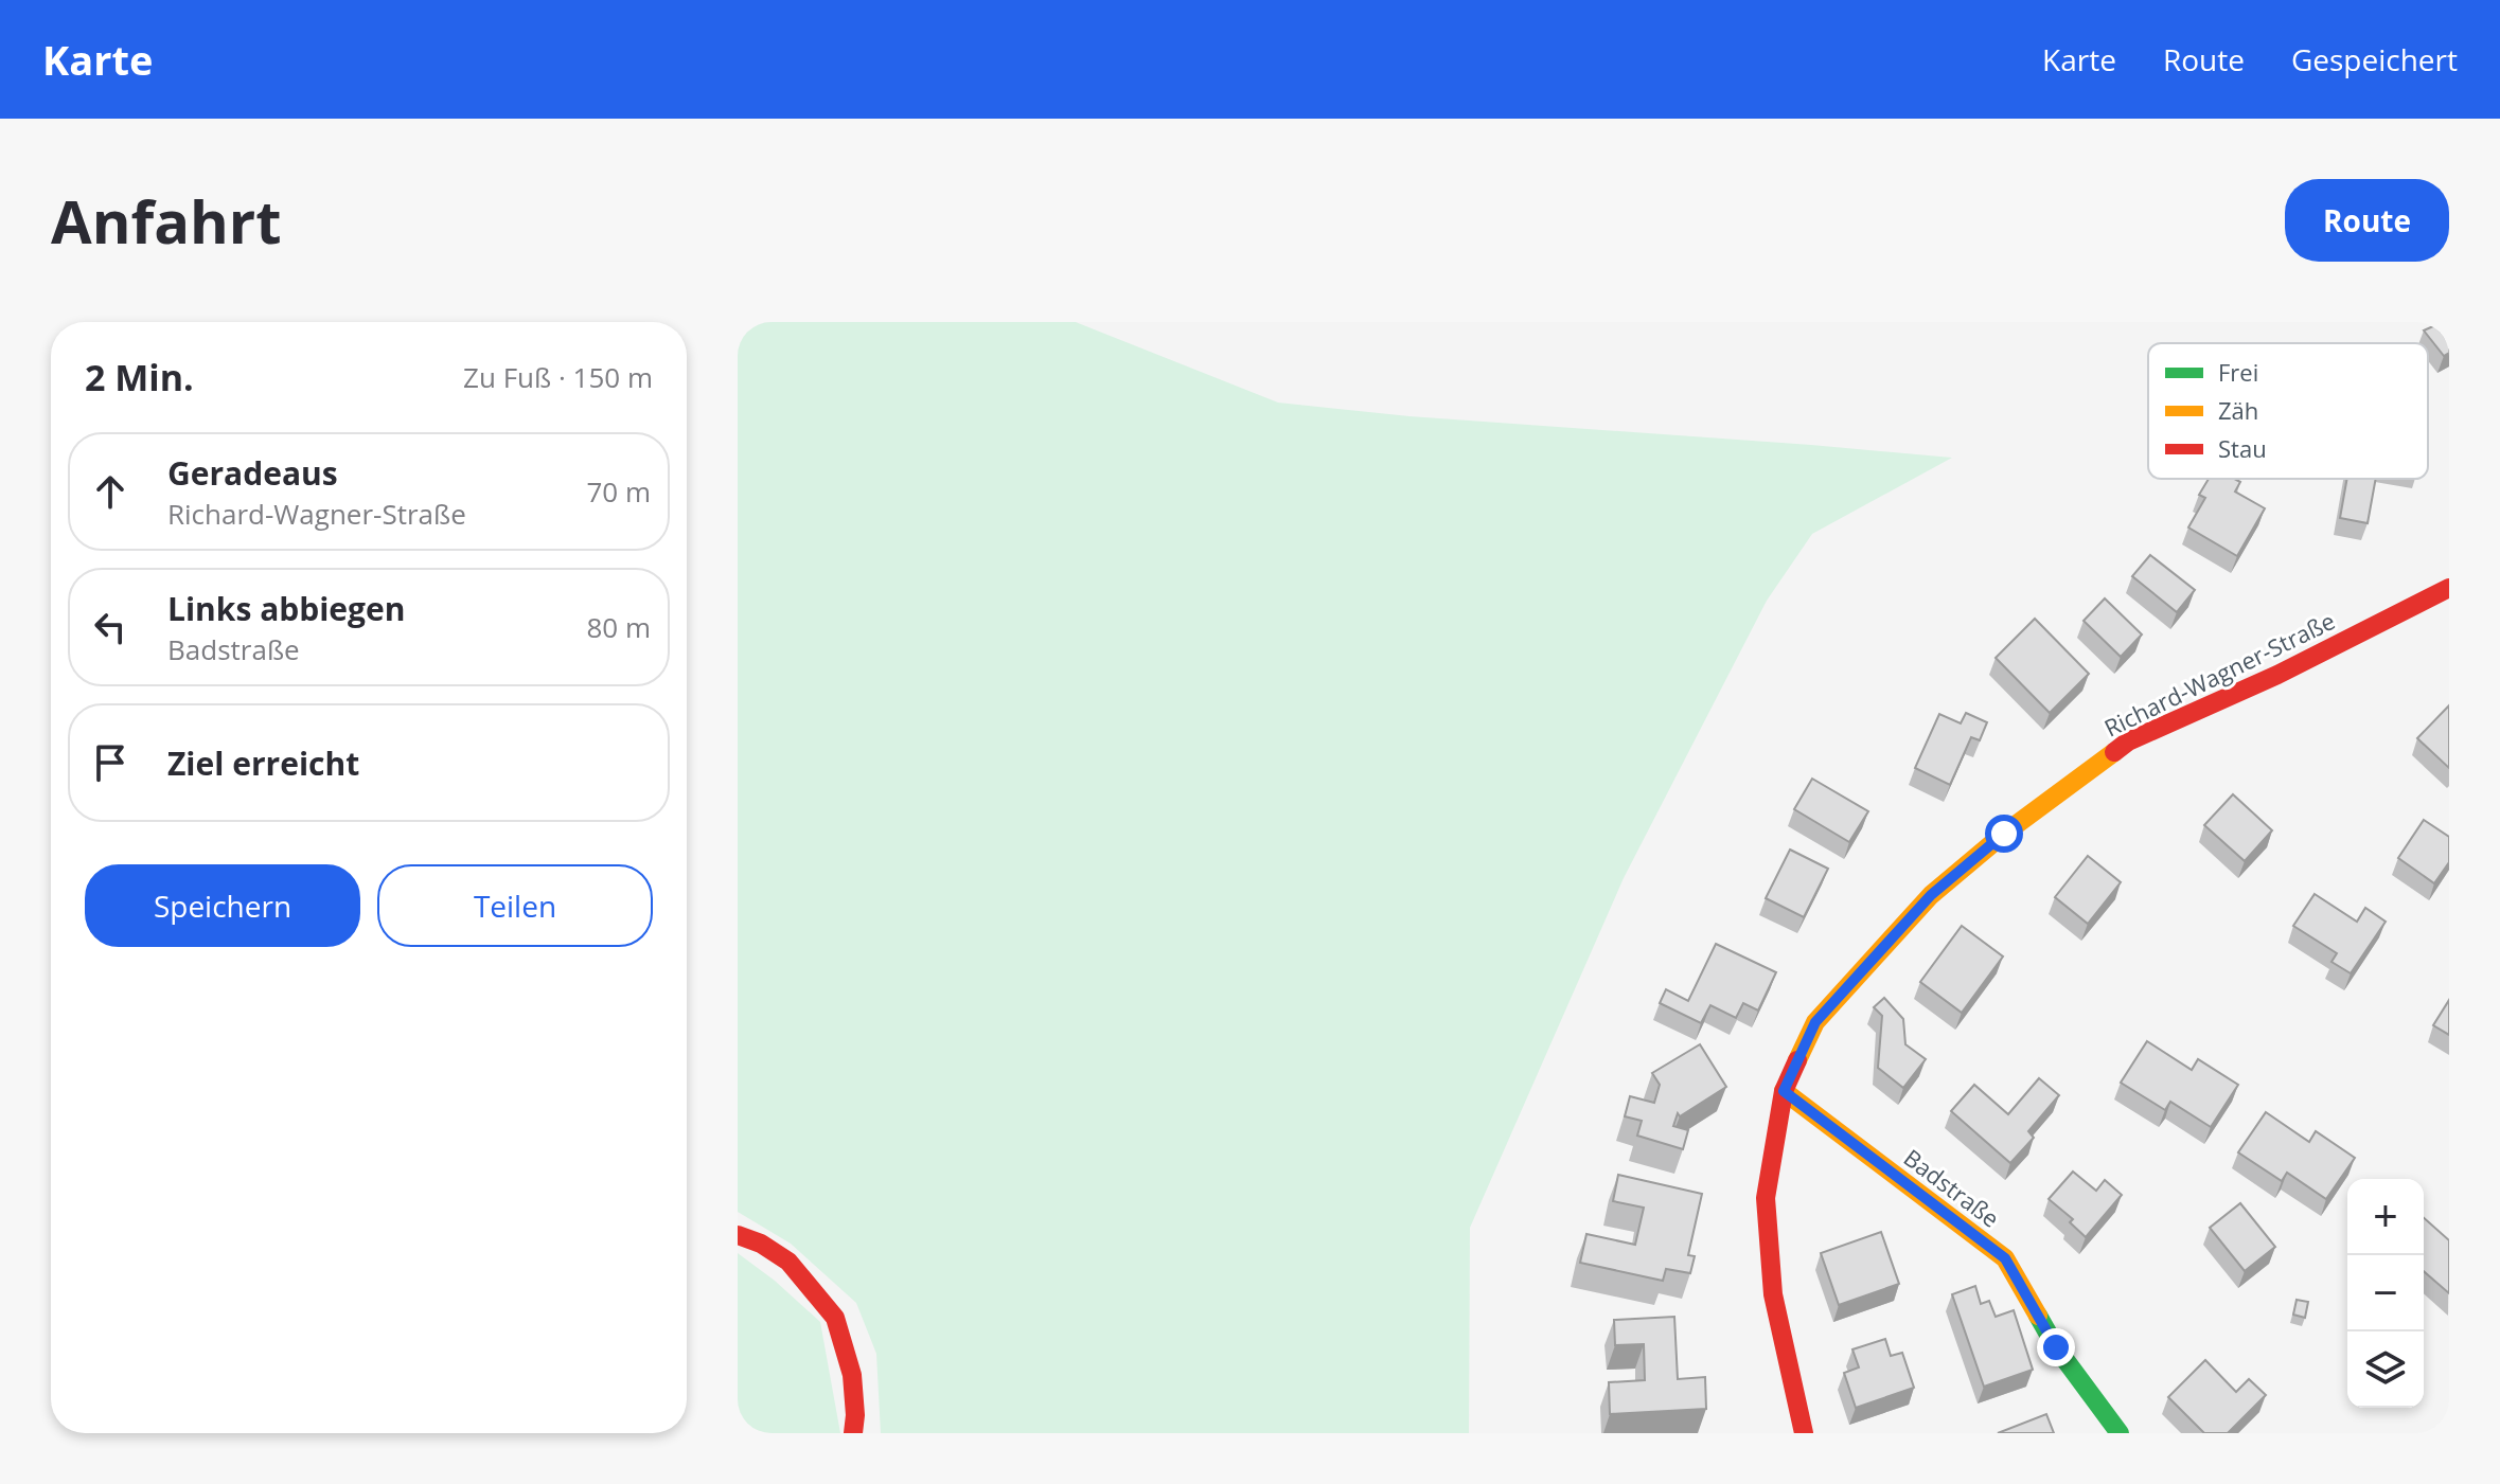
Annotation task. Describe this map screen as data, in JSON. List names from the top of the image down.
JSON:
{
  "streets": {
    "street": ["Richard-Wagner-Straße", "Badstraße"]
  },
  "crossings": [
    ["Richard-Wagner-Straße", "Badstraße"]
  ],
  "legend": ["Frei", "Zäh", "Stau"],
  "page": {
    "header": "Karte",
    "nav": ["Karte", "Route", "Gespeichert"],
    "buttons": [
      "Route",
      ["Speichern", "Teilen"]
    ],
    "title": "Anfahrt",
    "heading": ["2 Min.", "Zu Fuß · 150 m"],
    "list": [
      ["Geradeaus", "Richard-Wagner-Straße", "70 m"],
      ["Links abbiegen", "Badstraße", "80 m"],
      "Ziel erreicht"
    ],
    "map_buttons": ["+", "−"]
  }
}
